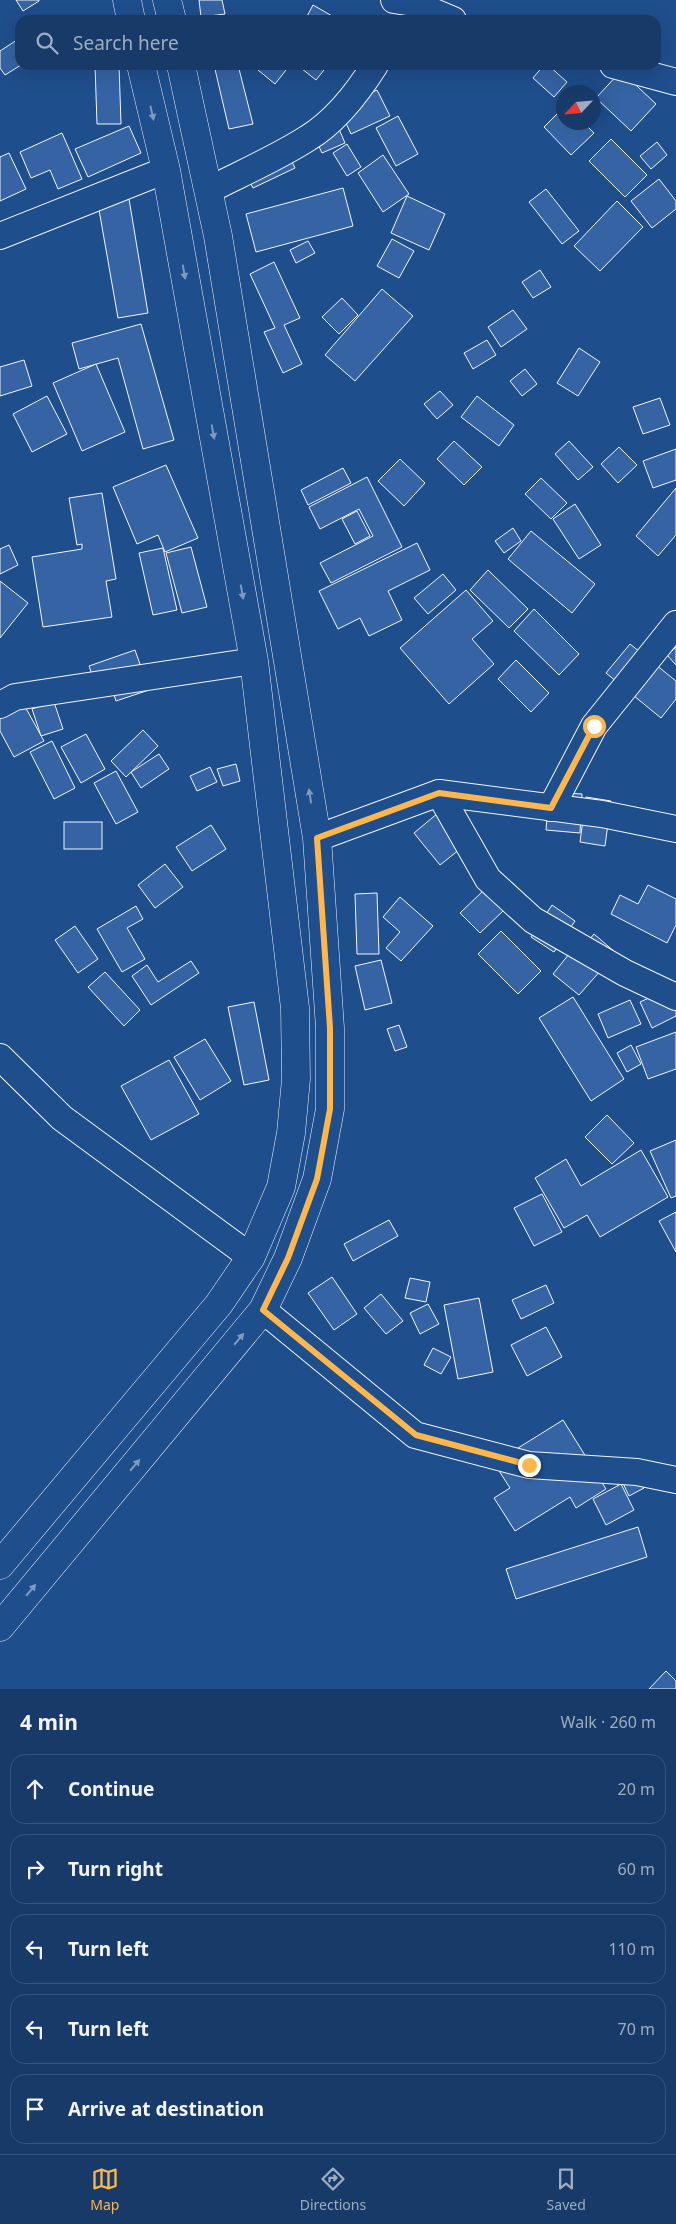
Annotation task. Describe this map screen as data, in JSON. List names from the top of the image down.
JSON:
{
  "north": "bottom left",
  "page": {
    "search": "Search here",
    "heading": ["4 min", "Walk · 260 m"],
    "list": [
      ["Continue", "20 m"],
      ["Turn right", "60 m"],
      ["Turn left", "110 m"],
      ["Turn left", "70 m"],
      "Arrive at destination"
    ],
    "nav": ["Map", "Directions", "Saved"]
  }
}
